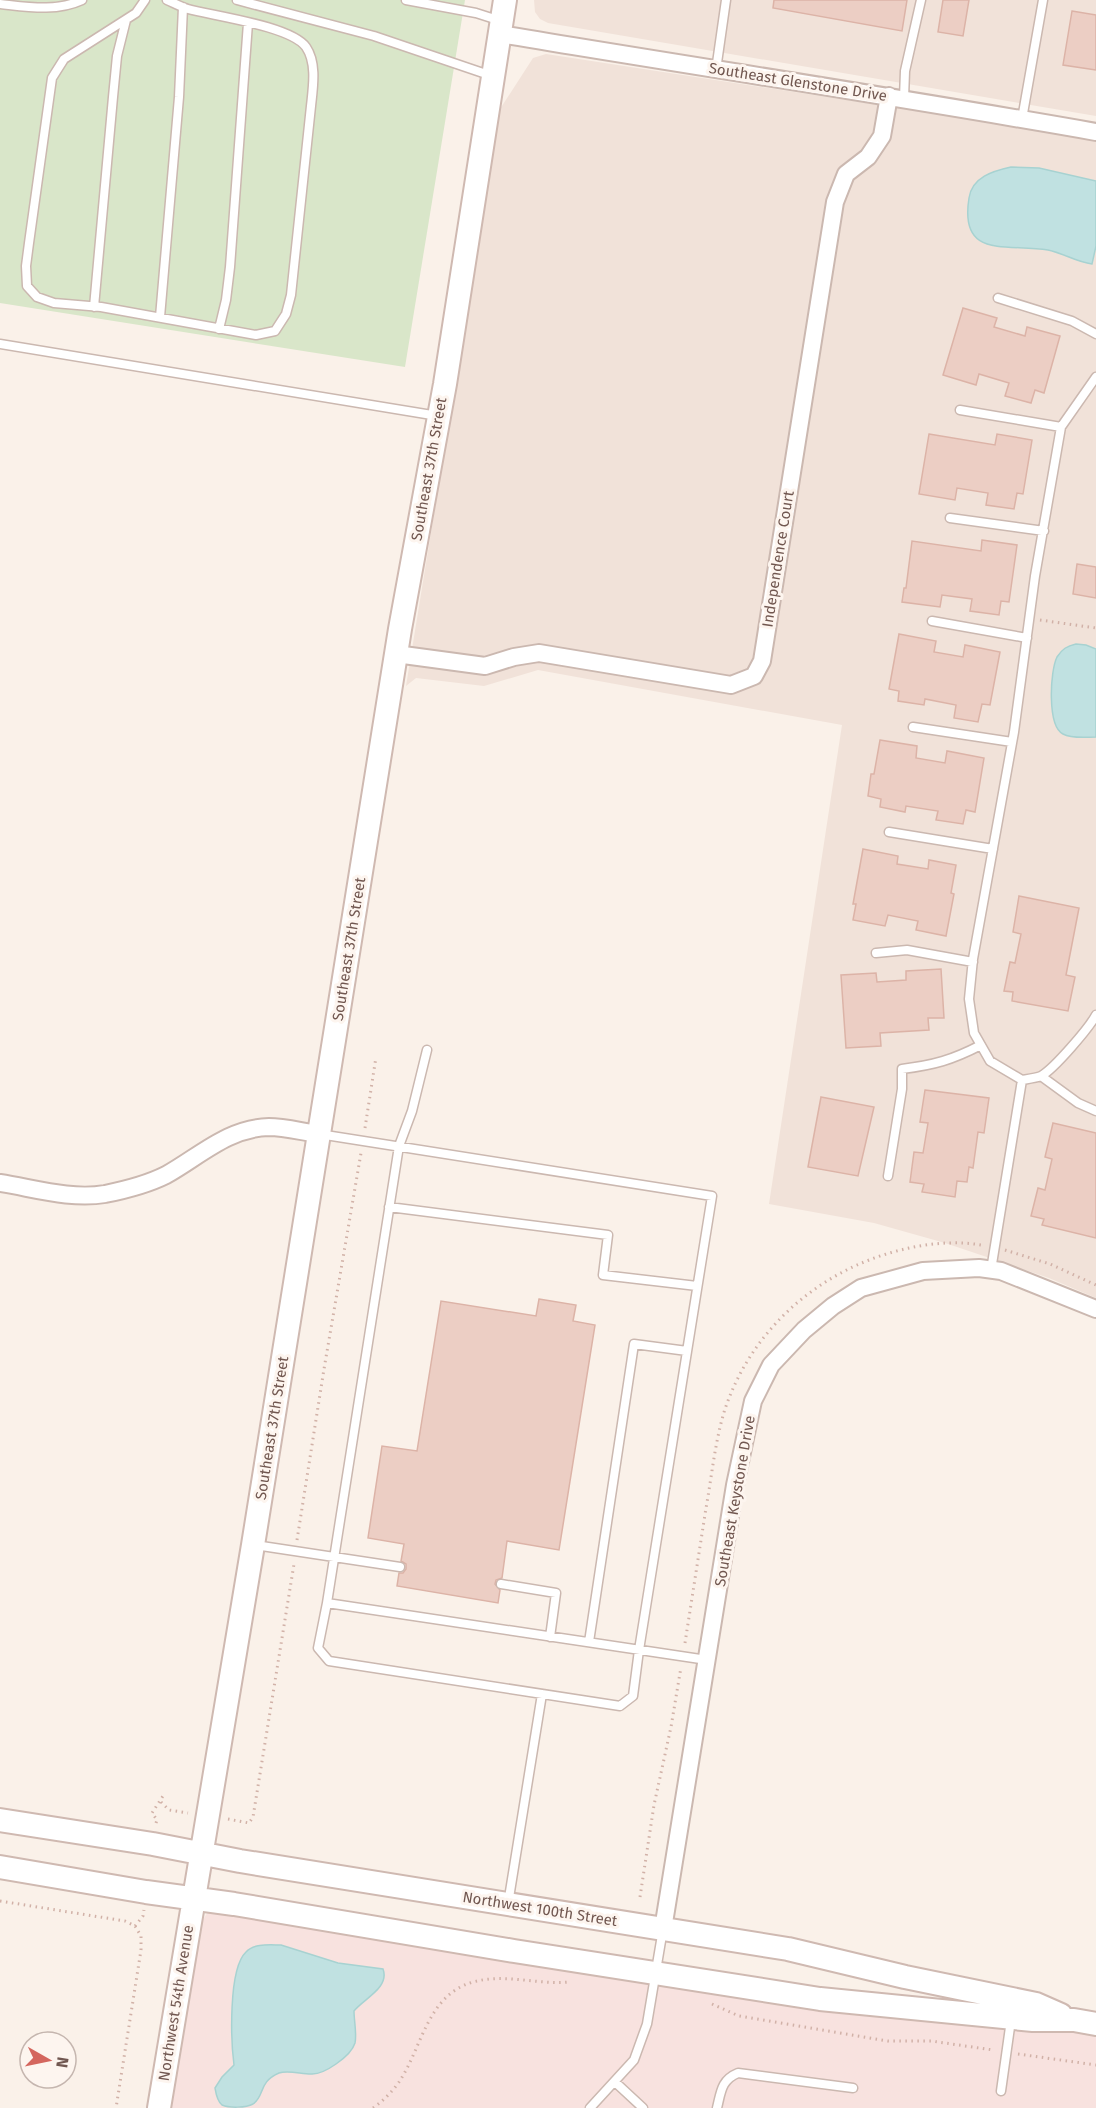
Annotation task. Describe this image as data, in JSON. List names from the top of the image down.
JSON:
{
  "streets": {
    "street": [
      "Southeast Glenstone Drive",
      "Southeast 37th Street",
      "Independence Court",
      "Southeast Keystone Drive",
      "Northwest 100th Street",
      "Northwest 54th Avenue"
    ]
  },
  "crossings": [
    ["Southeast Glenstone Drive", "Southeast 37th Street"],
    ["Southeast Glenstone Drive", "Independence Court"],
    ["Southeast 37th Street", "Independence Court"],
    ["Southeast 37th Street", "Northwest 100th Street"],
    ["Southeast 37th Street", "Northwest 54th Avenue"],
    ["Southeast Keystone Drive", "Northwest 100th Street"],
    ["Northwest 100th Street", "Northwest 54th Avenue"]
  ],
  "north": "right"
}
